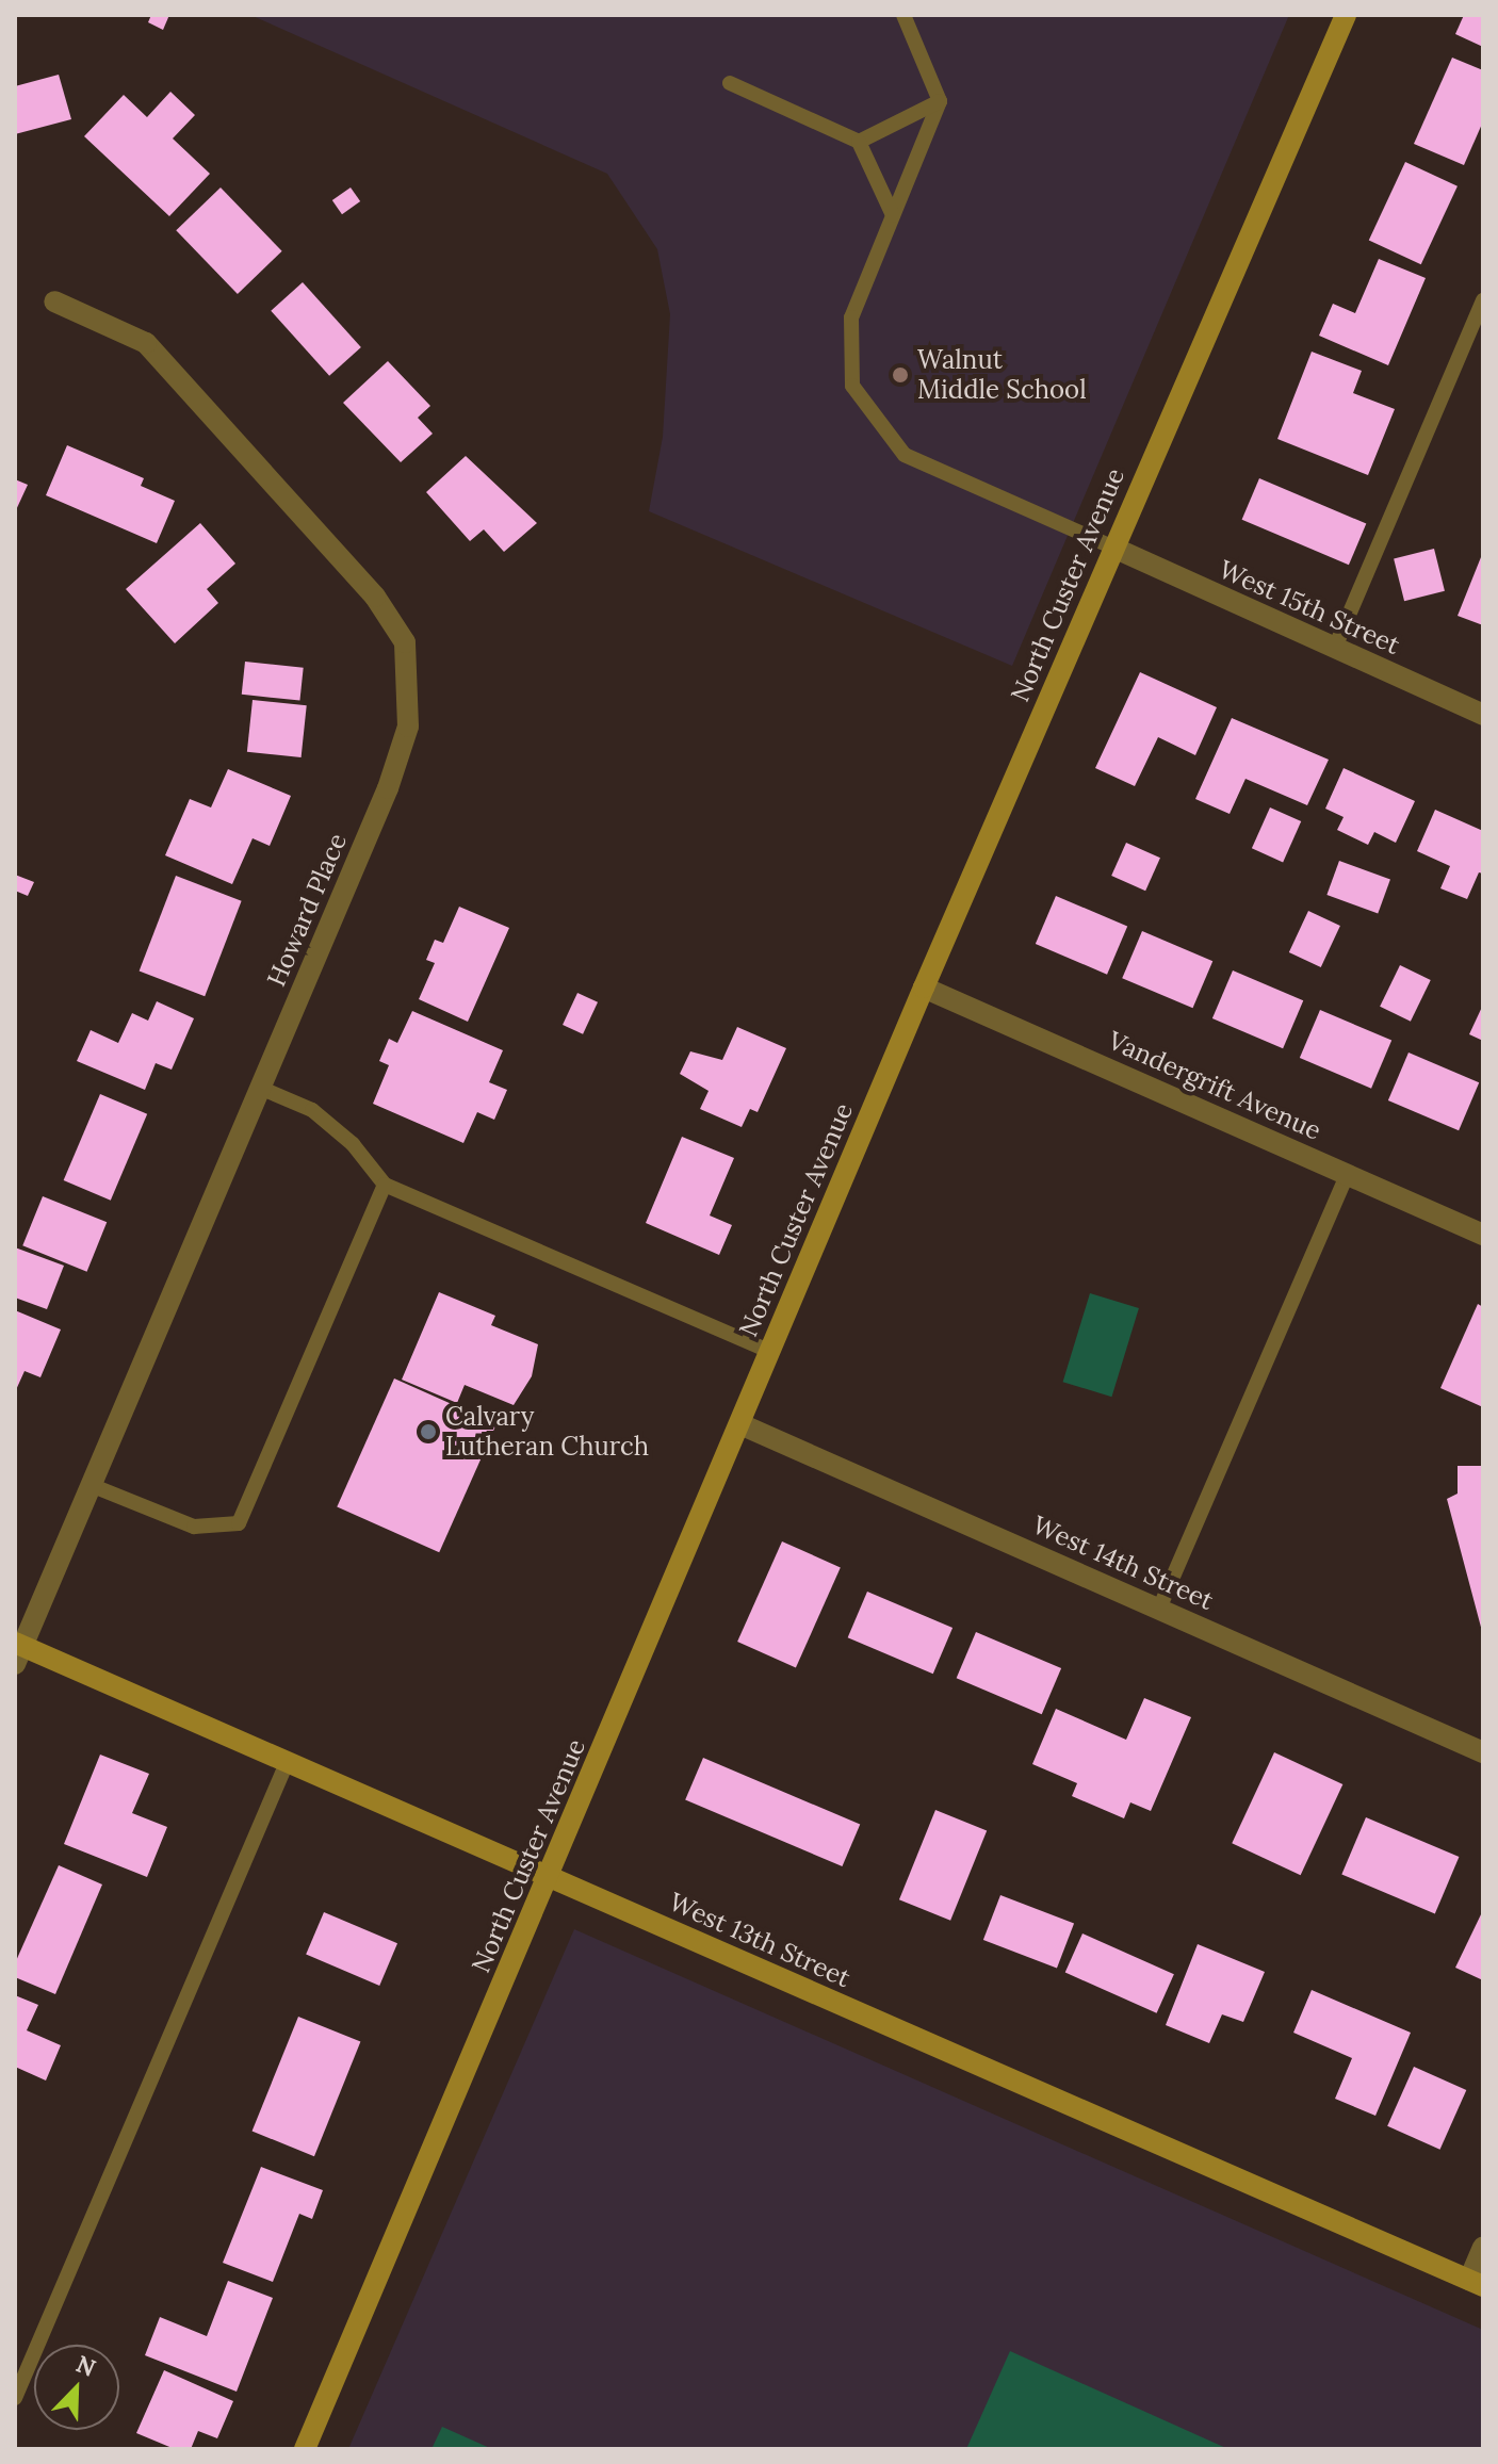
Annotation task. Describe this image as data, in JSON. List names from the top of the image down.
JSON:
{
  "streets": {
    "street": [
      "North Custer Avenue",
      "West 15th Street",
      "Howard Place",
      "Vandergrift Avenue",
      "West 14th Street",
      "West 13th Street"
    ]
  },
  "crossings": [
    ["North Custer Avenue", "West 15th Street"],
    ["North Custer Avenue", "Vandergrift Avenue"],
    ["North Custer Avenue", "West 14th Street"],
    ["North Custer Avenue", "West 13th Street"],
    ["Howard Place", "West 13th Street"]
  ],
  "places": ["Walnut Middle School", "Calvary Lutheran Church"],
  "north": "top right"
}
